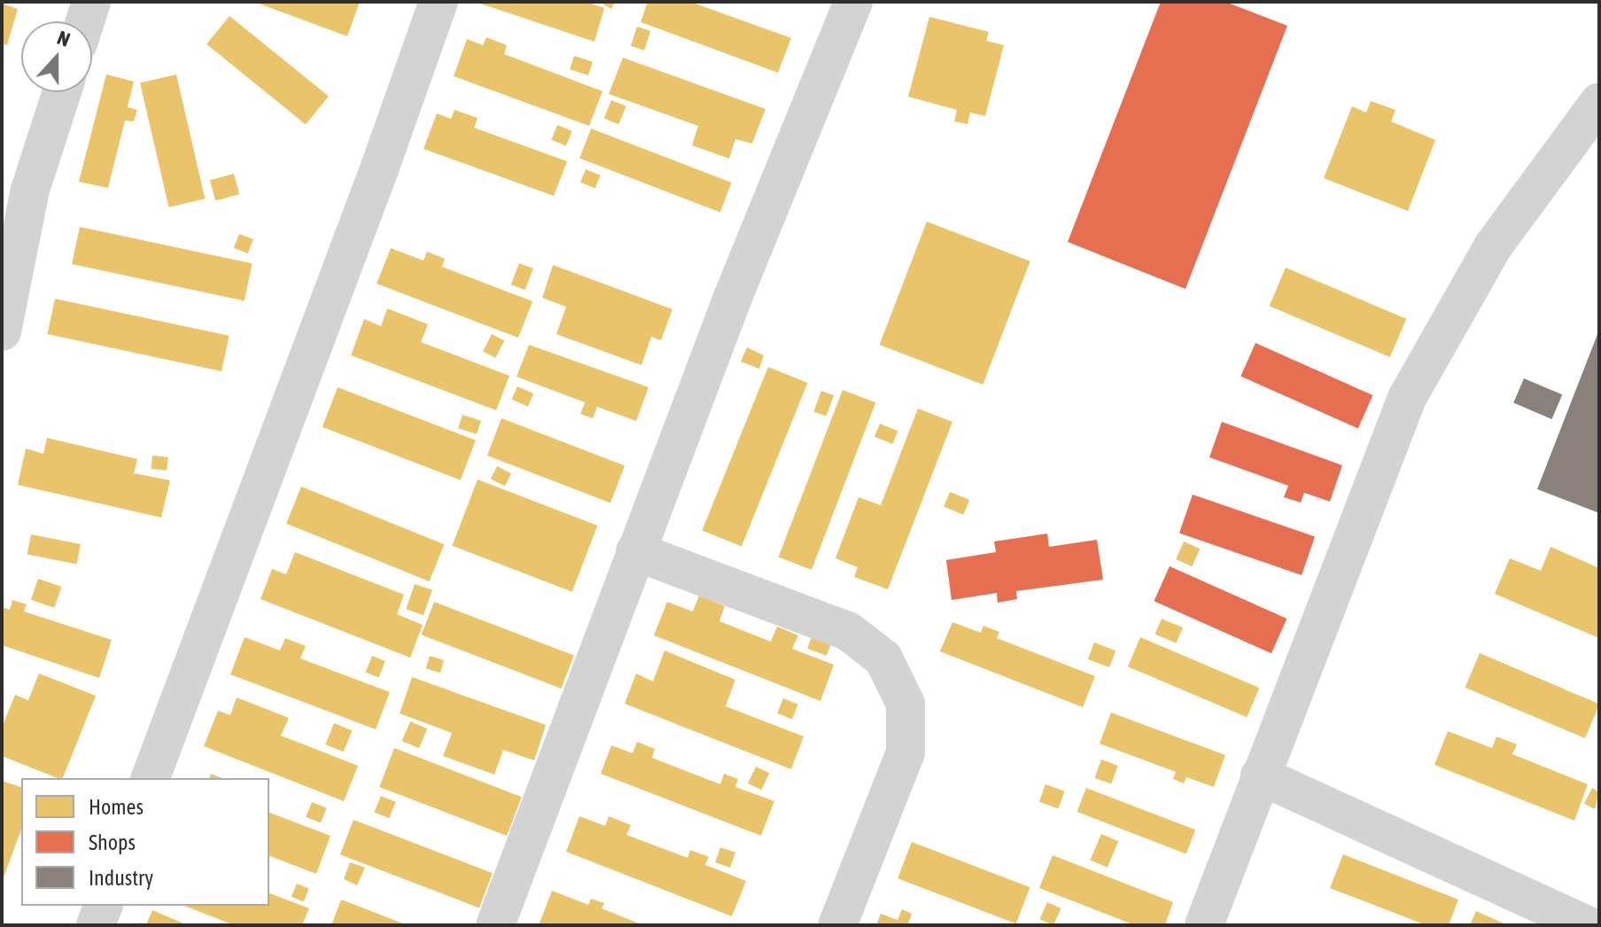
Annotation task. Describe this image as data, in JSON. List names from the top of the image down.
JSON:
{
  "legend": ["Homes", "Shops", "Industry"],
  "north": "top"
}
